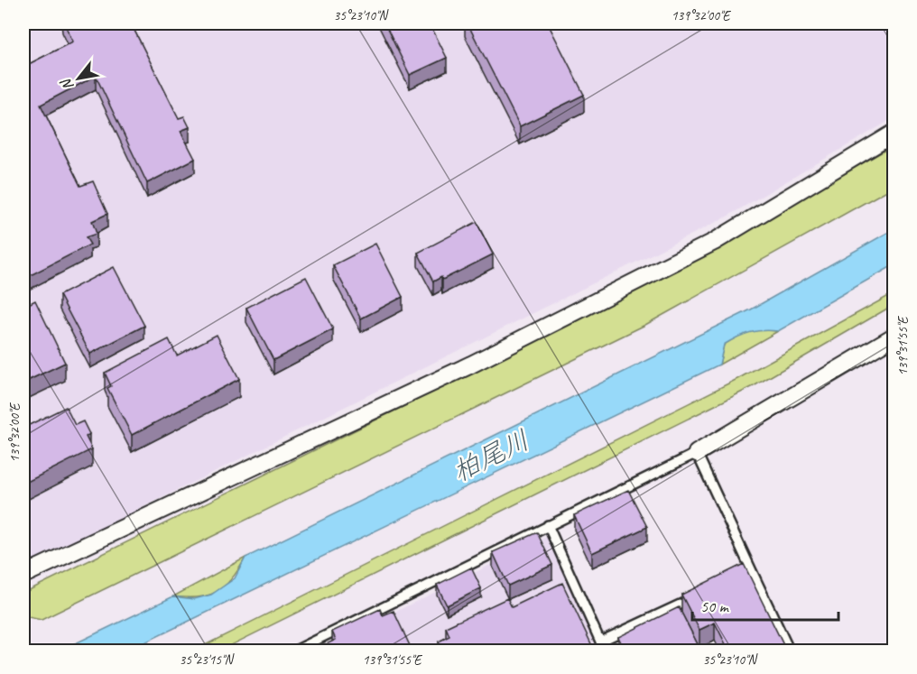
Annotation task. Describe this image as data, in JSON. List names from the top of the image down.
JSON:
{
  "water": ["柏尾川"],
  "scale_bar": "50 m",
  "north": "bottom left",
  "coordinates": [
    "35°23'10\"N",
    "139°32'00\"E",
    "139°31'55\"E",
    "35°23'15\"N"
  ]
}
